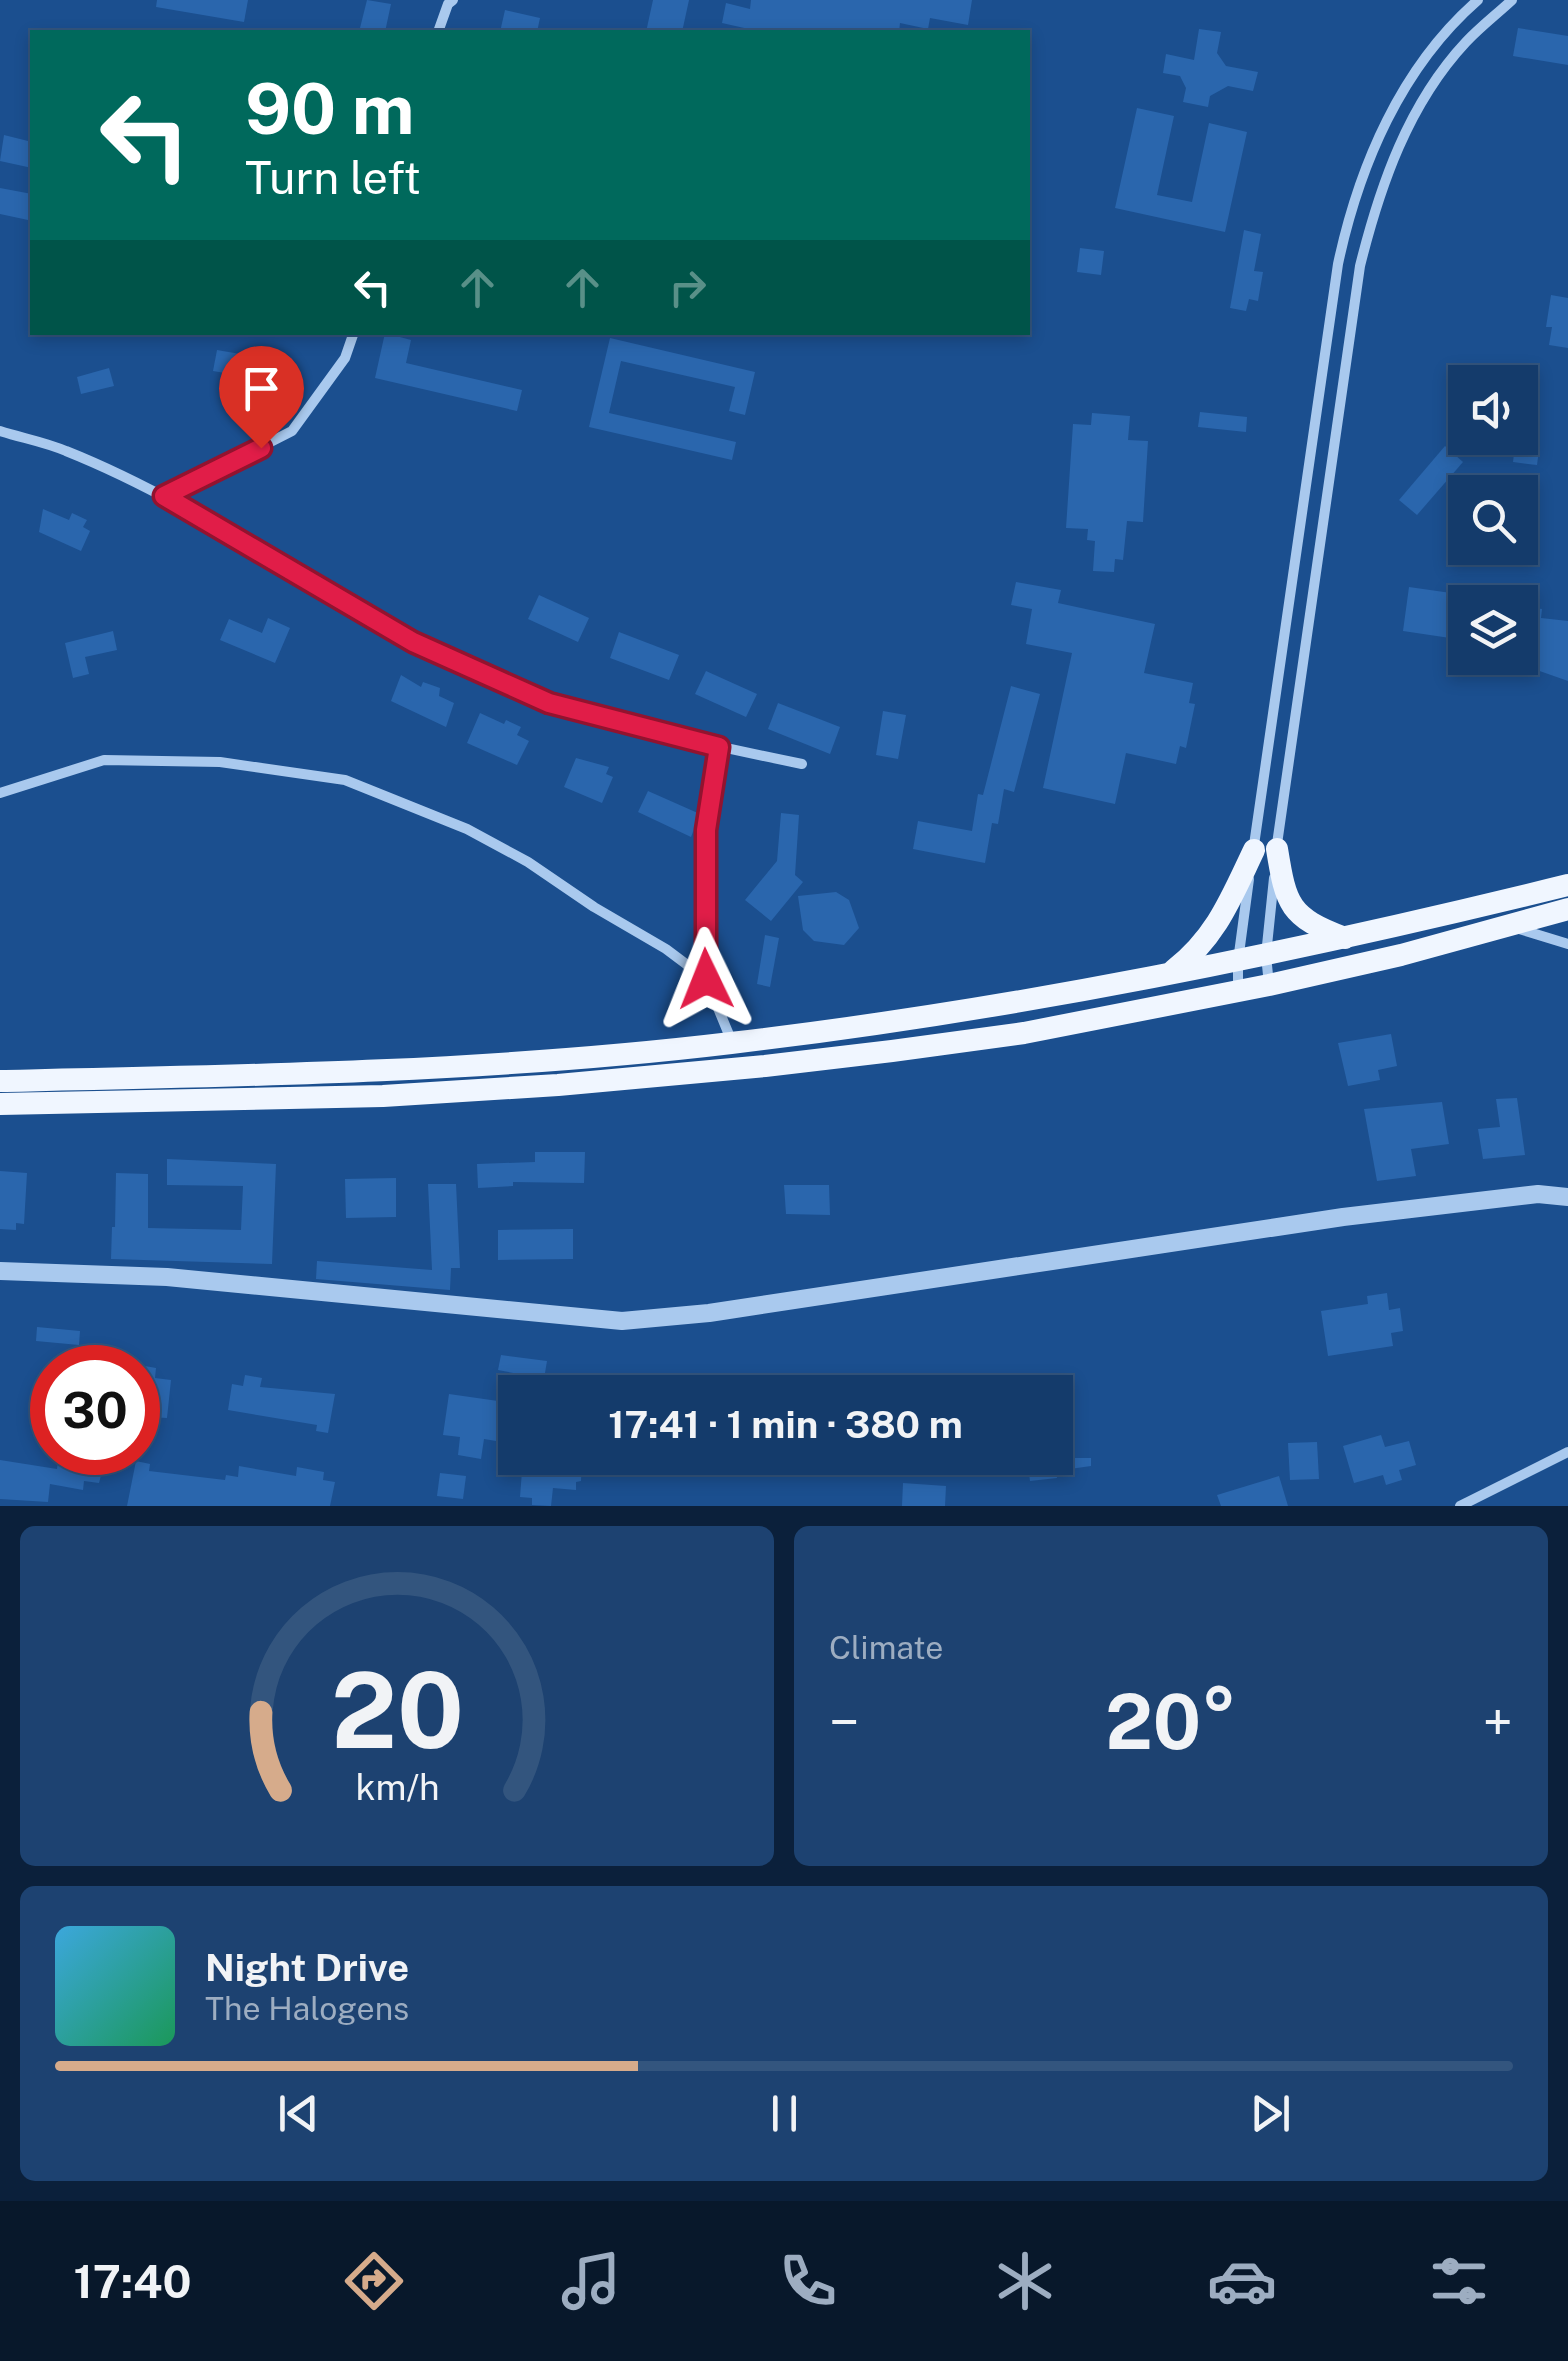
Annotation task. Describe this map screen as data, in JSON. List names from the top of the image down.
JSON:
{
  "page": {
    "turn": ["90 m", "Turn left"],
    "limit": "30",
    "trip": "17:41 · 1 min · 380 m",
    "tile": "Climate",
    "heat": ["−", "20°", "+"],
    "song": ["Night Drive", "The Halogens"],
    "tabs": "17:40",
    "gauge": ["20", "km/h"]
  }
}
